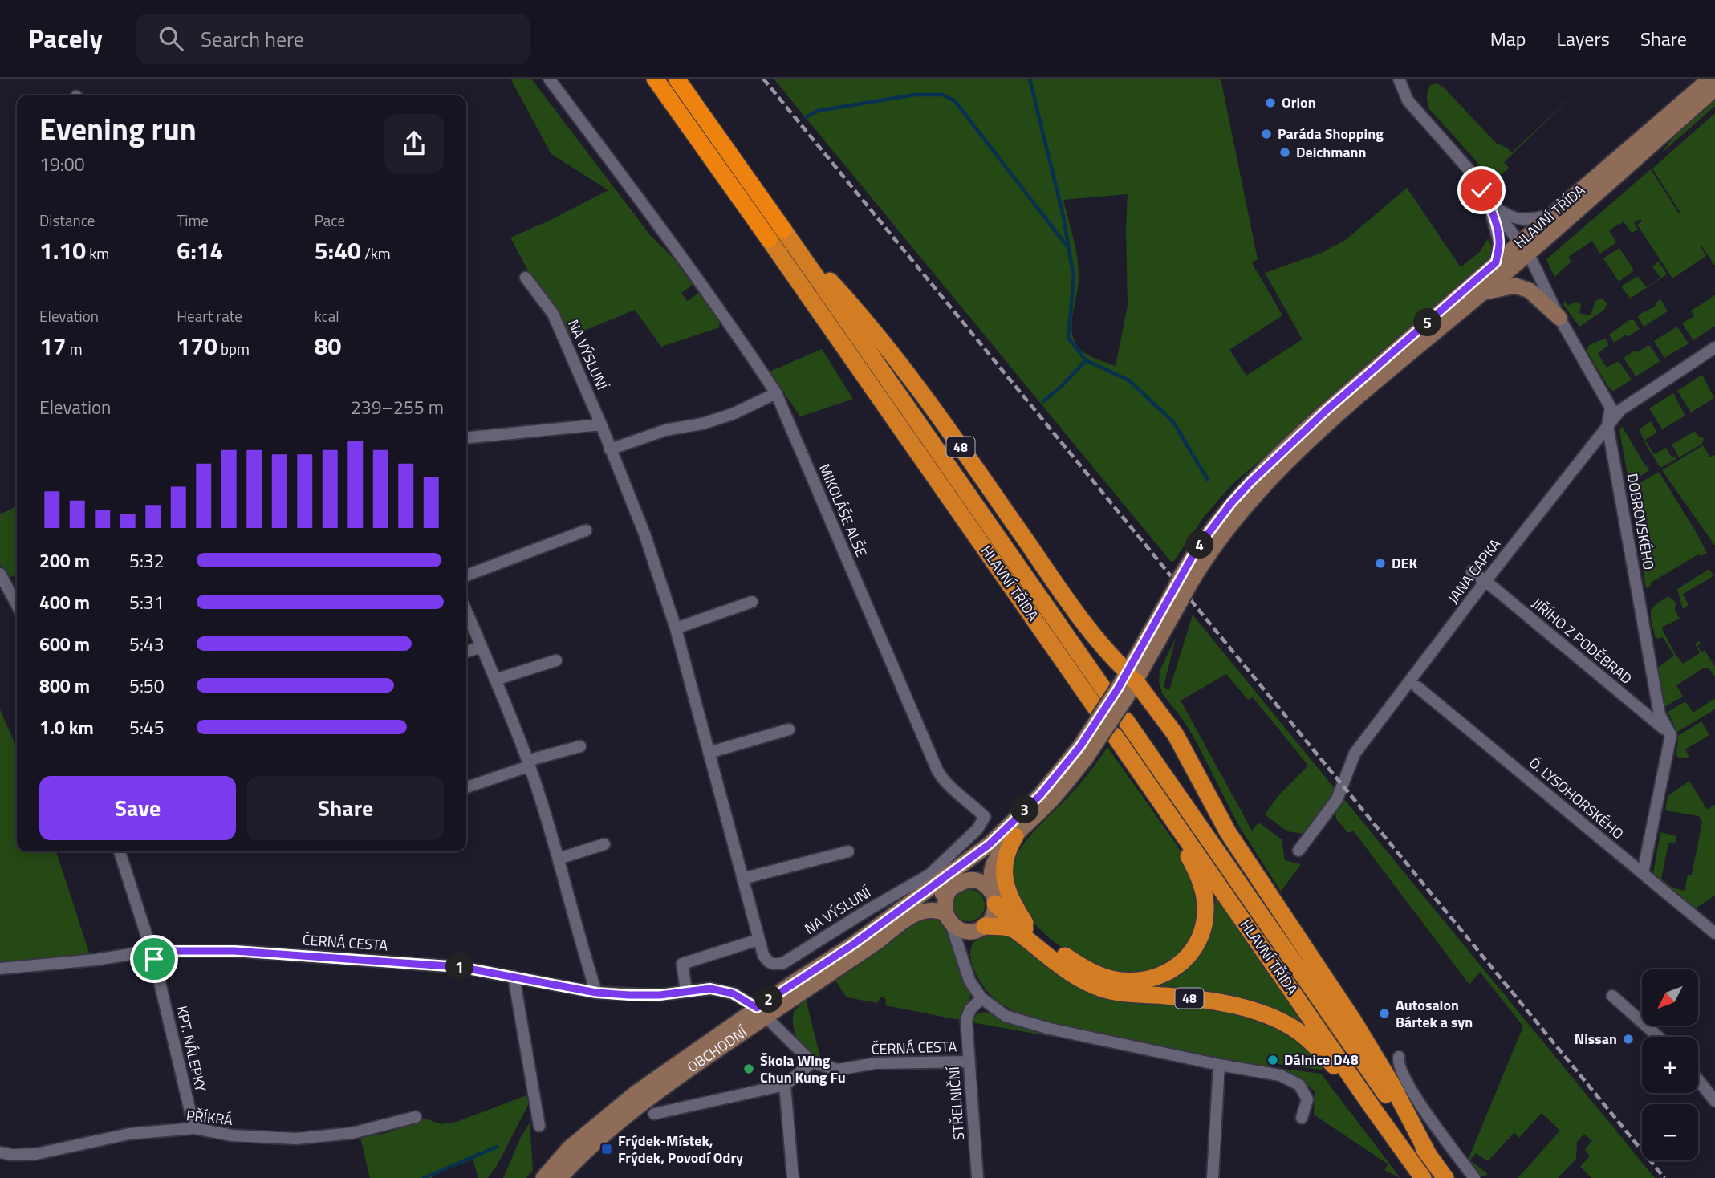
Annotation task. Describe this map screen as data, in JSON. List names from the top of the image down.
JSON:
{
  "streets": {
    "highway": ["HLAVNÍ TŘÍDA", "48"],
    "main road": ["OBCHODNÍ"],
    "street": [
      "NA VÝSLUNÍ",
      "MIKOLÁŠE ALŠE",
      "DOBROVSKÉHO",
      "JANA ČAPKA",
      "JIŘÍHO Z PODĚBRAD",
      "Ó. LYSOHORSKÉHO",
      "ČERNÁ CESTA",
      "KPT. NÁLEPKY",
      "STŘELNIČNÍ",
      "PŘÍKRÁ"
    ]
  },
  "crossings": [
    ["HLAVNÍ TŘÍDA", "48"],
    ["HLAVNÍ TŘÍDA", "DOBROVSKÉHO"],
    ["NA VÝSLUNÍ", "MIKOLÁŠE ALŠE"],
    ["48", "OBCHODNÍ"],
    ["DOBROVSKÉHO", "JANA ČAPKA"],
    ["DOBROVSKÉHO", "JIŘÍHO Z PODĚBRAD"],
    ["JANA ČAPKA", "JIŘÍHO Z PODĚBRAD"],
    ["ČERNÁ CESTA", "KPT. NÁLEPKY"],
    ["ČERNÁ CESTA", "OBCHODNÍ"],
    ["ČERNÁ CESTA", "STŘELNIČNÍ"],
    ["KPT. NÁLEPKY", "PŘÍKRÁ"]
  ],
  "places": {
    "other": [
      "Orion",
      "Paráda Shopping",
      "Deichmann",
      "DEK",
      "Autosalon Bártek a syn",
      "Nissan",
      "Dálnice D48",
      "Škola Wing Chun Kung Fu"
    ],
    "transit": ["Frýdek-Místek, Frýdek, Povodí Odry"]
  },
  "north": "bottom left",
  "page": {
    "header": "Pacely",
    "search": "Search here",
    "nav": ["Map", "Layers", "Share"],
    "heading": ["Evening run", "19:00"],
    "stats": [
      ["Distance", "1.10 km"],
      ["Time", "6:14"],
      ["Pace", "5:40 /km"],
      ["Elevation", "17 m"],
      ["Heart rate", "170 bpm"],
      ["kcal", "80"]
    ],
    "pins": [
      "5",
      "4",
      "3",
      "1",
      "2"
    ],
    "chart": ["Elevation", "239–255 m"],
    "list": [
      {
        "name": "200 m",
        "note": "5:32"
      },
      {
        "name": "400 m",
        "note": "5:31"
      },
      {
        "name": "600 m",
        "note": "5:43"
      },
      {
        "name": "800 m",
        "note": "5:50"
      },
      {
        "name": "1.0 km",
        "note": "5:45"
      }
    ],
    "buttons": ["Save", "Share"],
    "map_buttons": ["+", "−"]
  }
}
